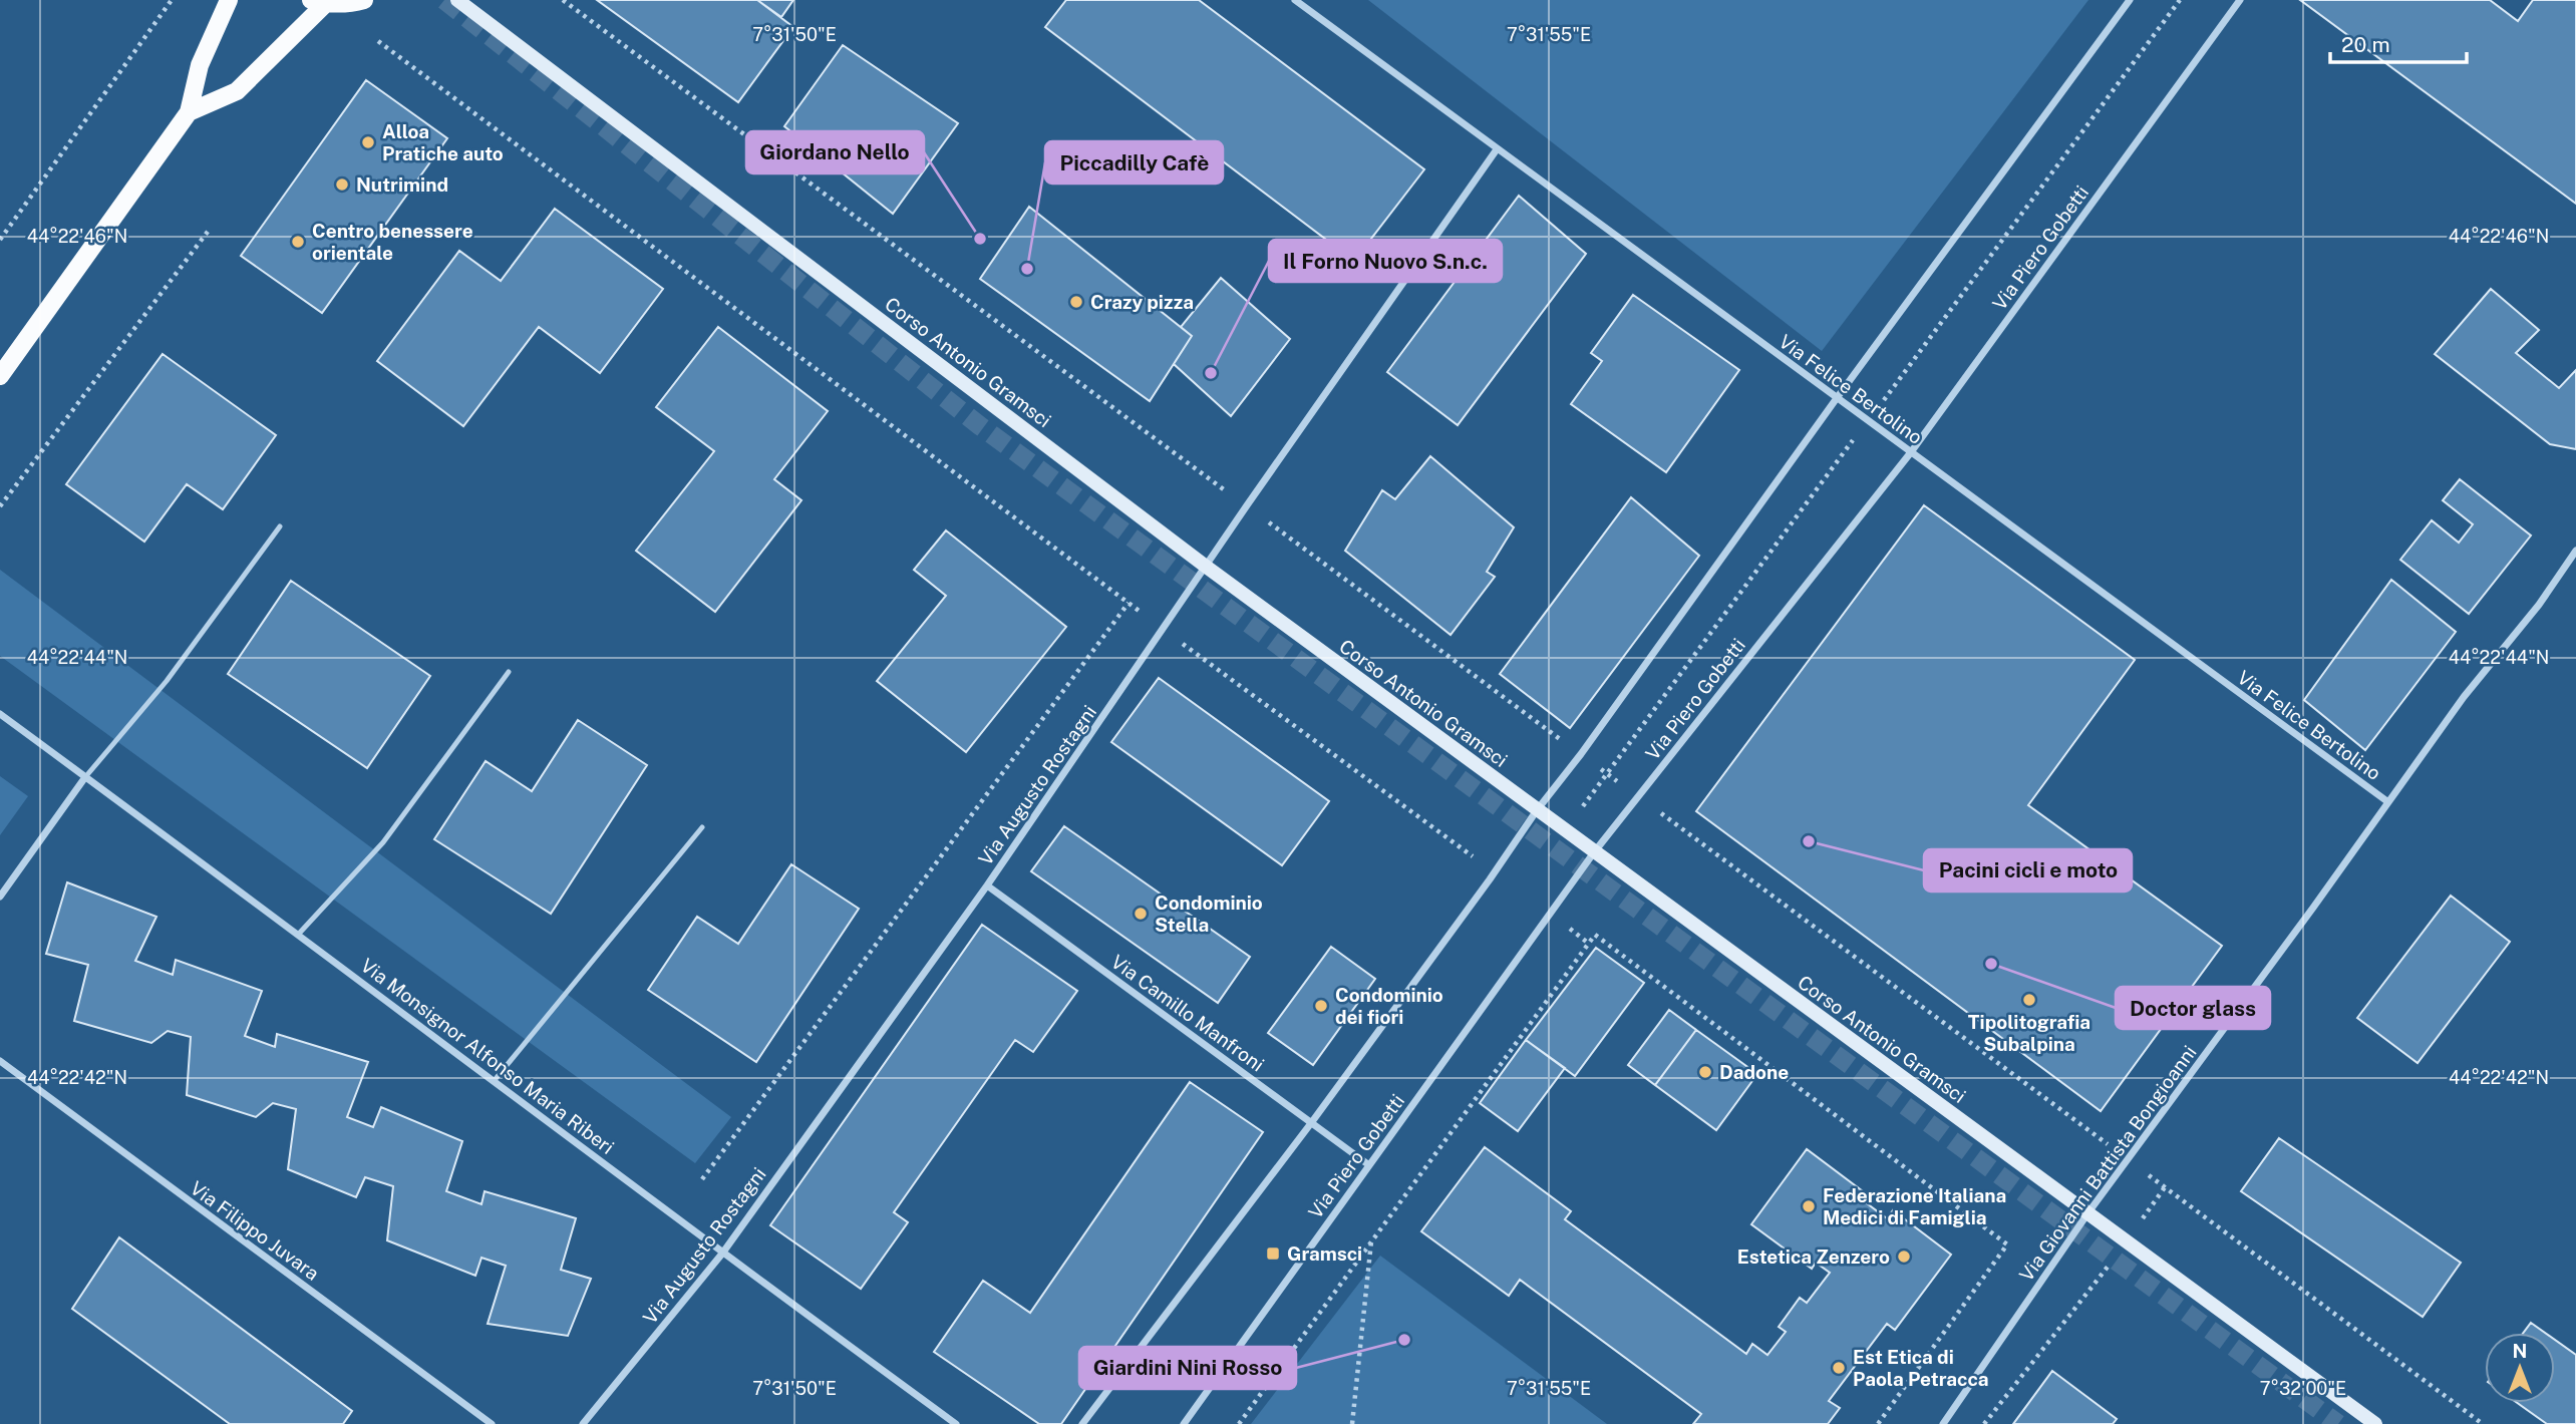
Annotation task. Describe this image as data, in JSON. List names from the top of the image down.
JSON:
{
  "streets": {
    "main road": ["Corso Antonio Gramsci"],
    "street": [
      "Via Piero Gobetti",
      "Via Felice Bertolino",
      "Via Augusto Rostagni",
      "Via Camillo Manfroni",
      "Via Monsignor Alfonso Maria Riberi",
      "Via Giovanni Battista Bongioanni",
      "Via Filippo Juvara"
    ]
  },
  "crossings": [
    ["Via Piero Gobetti", "Corso Antonio Gramsci"],
    ["Via Piero Gobetti", "Via Felice Bertolino"],
    ["Via Piero Gobetti", "Via Camillo Manfroni"],
    ["Corso Antonio Gramsci", "Via Augusto Rostagni"],
    ["Corso Antonio Gramsci", "Via Giovanni Battista Bongioanni"],
    ["Via Felice Bertolino", "Via Augusto Rostagni"],
    ["Via Felice Bertolino", "Via Giovanni Battista Bongioanni"],
    ["Via Augusto Rostagni", "Via Camillo Manfroni"],
    ["Via Augusto Rostagni", "Via Monsignor Alfonso Maria Riberi"]
  ],
  "places": {
    "other": [
      "Alloa Pratiche auto",
      "Nutrimind",
      "Giordano Nello",
      "Centro benessere orientale",
      "Piccadilly Cafè",
      "Crazy pizza",
      "Il Forno Nuovo S.n.c.",
      "Pacini cicli e moto",
      "Condominio Stella",
      "Doctor glass",
      "Tipolitografia Subalpina",
      "Condominio dei fiori",
      "Dadone",
      "Federazione Italiana Medici di Famiglia",
      "Estetica Zenzero",
      "Giardini Nini Rosso",
      "Est Etica di Paola Petracca"
    ],
    "transit": ["Gramsci"]
  },
  "scale_bar": "20 m",
  "north": "top",
  "coordinates": [
    "7°31'50\"E",
    "7°31'55\"E",
    "44°22'46\"N",
    "44°22'44\"N",
    "44°22'42\"N",
    "7°32'00\"E"
  ]
}
